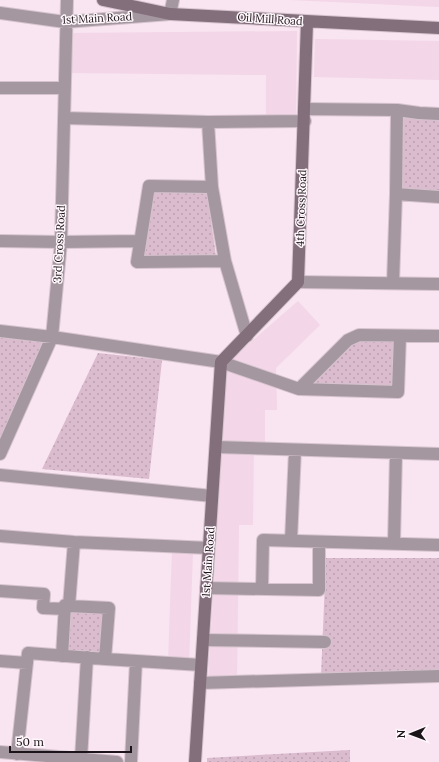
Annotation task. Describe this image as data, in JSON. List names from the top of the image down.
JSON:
{
  "streets": {
    "street": [
      "1st Main Road",
      "Oil Mill Road",
      "4th Cross Road",
      "3rd Cross Road"
    ]
  },
  "crossings": [
    ["1st Main Road", "Oil Mill Road"],
    ["1st Main Road", "3rd Cross Road"],
    ["Oil Mill Road", "4th Cross Road"]
  ],
  "scale_bar": "50 m",
  "north": "left"
}
